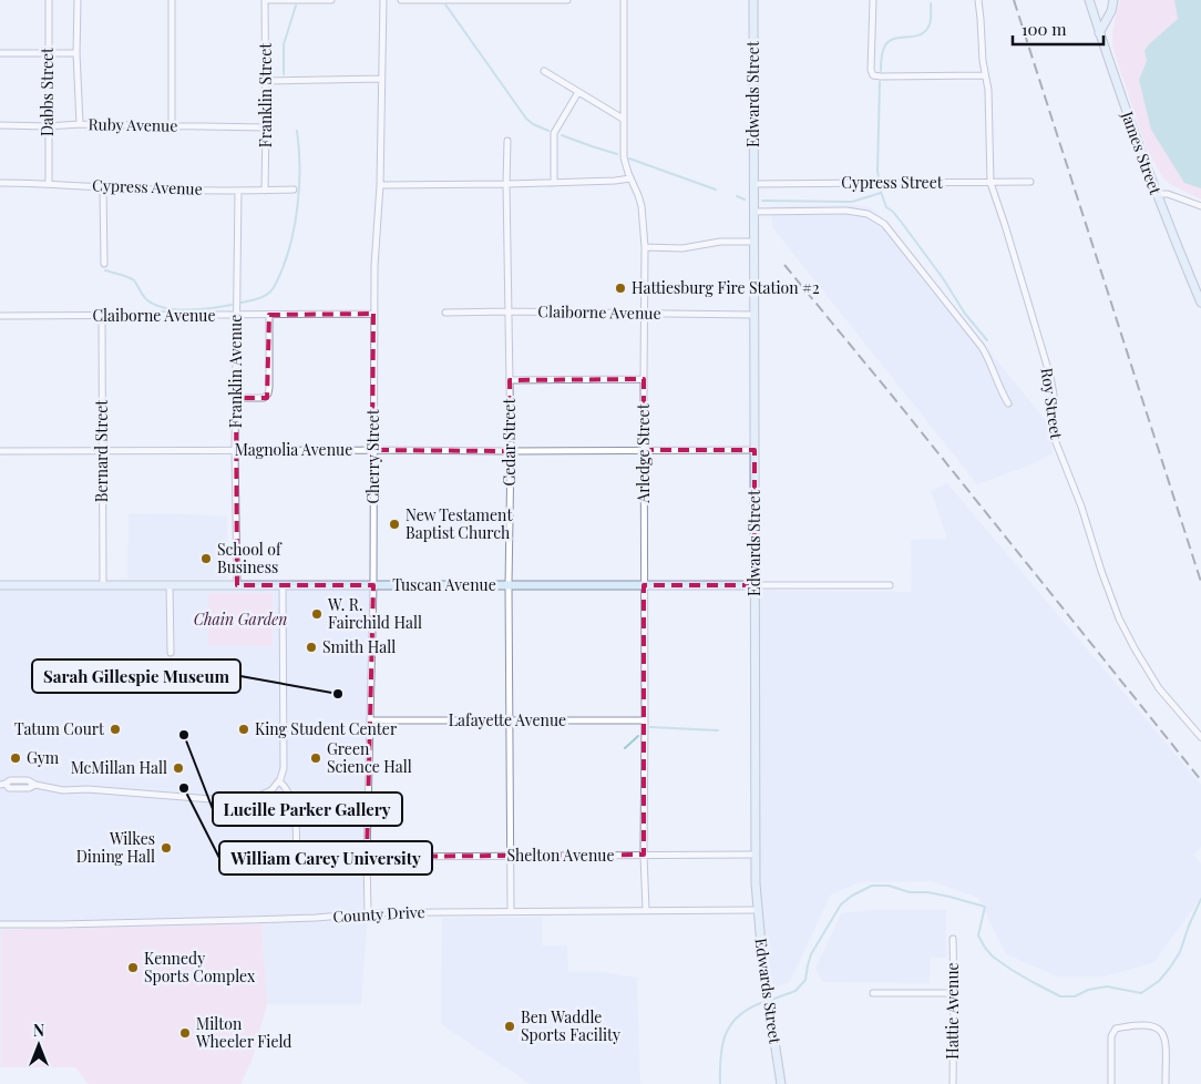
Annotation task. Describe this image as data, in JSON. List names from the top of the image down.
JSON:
{
  "streets": {
    "main road": ["Edwards Street", "James Street", "Tuscan Avenue"],
    "street": [
      "Dabbs Street",
      "Franklin Street",
      "Ruby Avenue",
      "Cypress Street",
      "Cypress Avenue",
      "Claiborne Avenue",
      "Franklin Avenue",
      "Roy Street",
      "Cedar Street",
      "Magnolia Avenue",
      "Bernard Street",
      "Arledge Street",
      "Cherry Street",
      "Lafayette Avenue",
      "Shelton Avenue",
      "County Drive",
      "Hattie Avenue"
    ]
  },
  "crossings": [
    ["Dabbs Street", "Ruby Avenue"],
    ["Dabbs Street", "Cypress Avenue"],
    ["Edwards Street", "Cypress Street"],
    ["Edwards Street", "Claiborne Avenue"],
    ["Edwards Street", "Magnolia Avenue"],
    ["Edwards Street", "Tuscan Avenue"],
    ["Edwards Street", "Shelton Avenue"],
    ["Edwards Street", "County Drive"],
    ["Franklin Street", "Ruby Avenue"],
    ["Franklin Street", "Cypress Avenue"],
    ["Cypress Street", "Roy Street"],
    ["Cypress Avenue", "Franklin Avenue"],
    ["Claiborne Avenue", "Franklin Avenue"],
    ["Claiborne Avenue", "Cedar Street"],
    ["Claiborne Avenue", "Bernard Street"],
    ["Claiborne Avenue", "Arledge Street"],
    ["Claiborne Avenue", "Cherry Street"],
    ["Franklin Avenue", "Magnolia Avenue"],
    ["Franklin Avenue", "Tuscan Avenue"],
    ["Cedar Street", "Magnolia Avenue"],
    ["Cedar Street", "Tuscan Avenue"],
    ["Cedar Street", "Lafayette Avenue"],
    ["Cedar Street", "Shelton Avenue"],
    ["Cedar Street", "County Drive"],
    ["Magnolia Avenue", "Bernard Street"],
    ["Magnolia Avenue", "Arledge Street"],
    ["Magnolia Avenue", "Cherry Street"],
    ["Bernard Street", "Tuscan Avenue"],
    ["Arledge Street", "Tuscan Avenue"],
    ["Arledge Street", "Lafayette Avenue"],
    ["Arledge Street", "Shelton Avenue"],
    ["Arledge Street", "County Drive"],
    ["Cherry Street", "Tuscan Avenue"],
    ["Cherry Street", "Lafayette Avenue"],
    ["Cherry Street", "Shelton Avenue"],
    ["Cherry Street", "County Drive"]
  ],
  "parks": ["Chain Garden"],
  "places": [
    "Hattiesburg Fire Station #2",
    "New Testament Baptist Church",
    "School of Business",
    "W. R. Fairchild Hall",
    "Smith Hall",
    "Sarah Gillespie Museum",
    "Tatum Court",
    "King Student Center",
    "Lucille Parker Gallery",
    "Gym",
    "Green Science Hall",
    "McMillan Hall",
    "William Carey University",
    "Wilkes Dining Hall",
    "Kennedy Sports Complex",
    "Ben Waddle Sports Facility",
    "Milton Wheeler Field"
  ],
  "scale_bar": "100 m",
  "north": "top"
}
